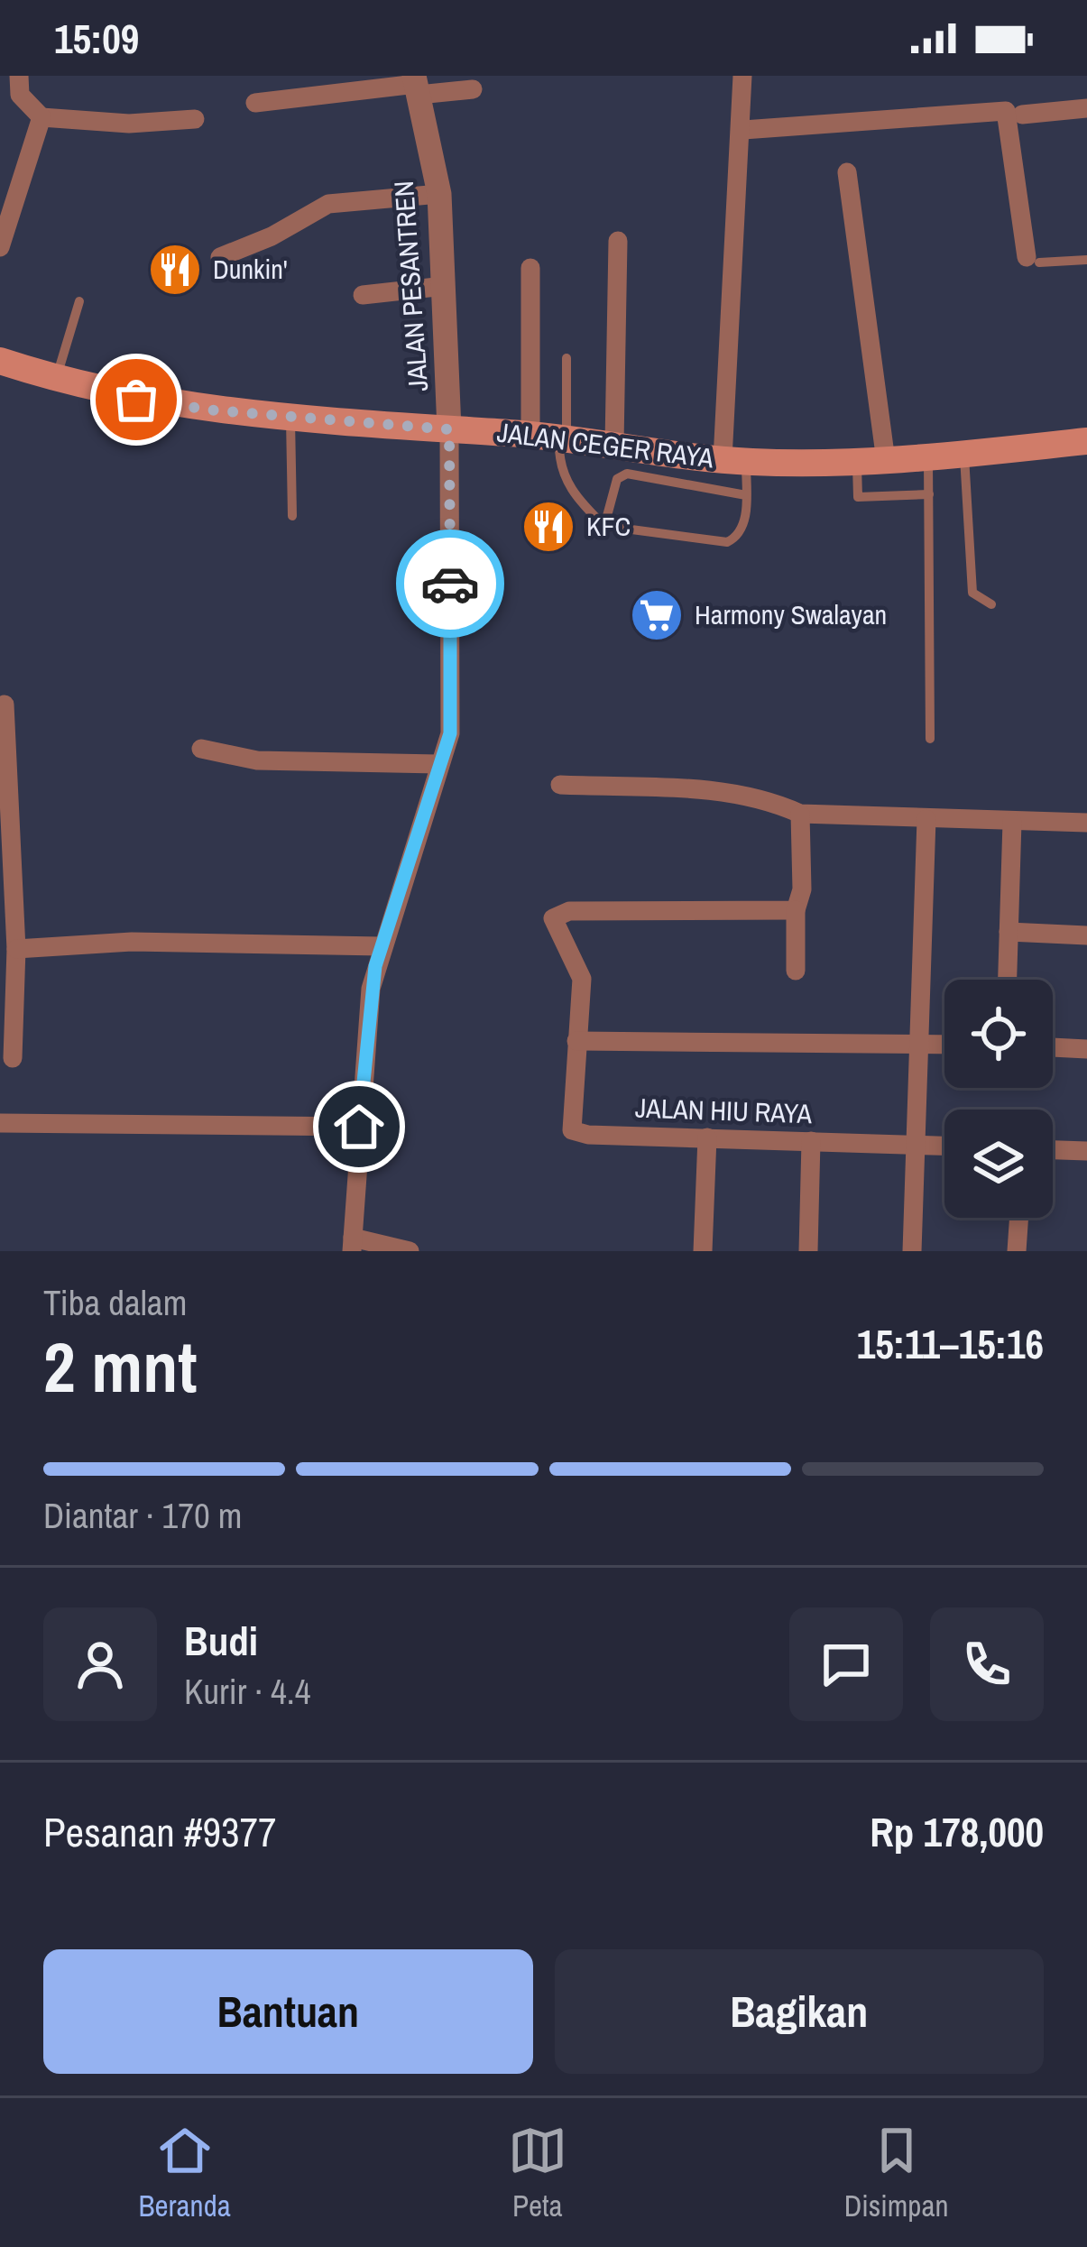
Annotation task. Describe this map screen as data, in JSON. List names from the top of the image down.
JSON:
{
  "streets": {
    "main road": ["JALAN CEGER RAYA"],
    "street": ["JALAN PESANTREN", "JALAN HIU RAYA"]
  },
  "crossings": [
    ["JALAN PESANTREN", "JALAN CEGER RAYA"]
  ],
  "places": {
    "restaurant": ["Dunkin'", "KFC"],
    "supermarket": ["Harmony Swalayan"]
  },
  "page": {
    "status": "15:09",
    "heading": ["2 mnt", "Tiba dalam", "15:11–15:16"],
    "panel": [
      "Budi",
      "Kurir · 4.4",
      "Pesanan #9377",
      "Rp 178,000"
    ],
    "bar": "Diantar · 170 m",
    "buttons": ["Bantuan", "Bagikan"],
    "tabs": ["Beranda", "Peta", "Disimpan"]
  }
}
